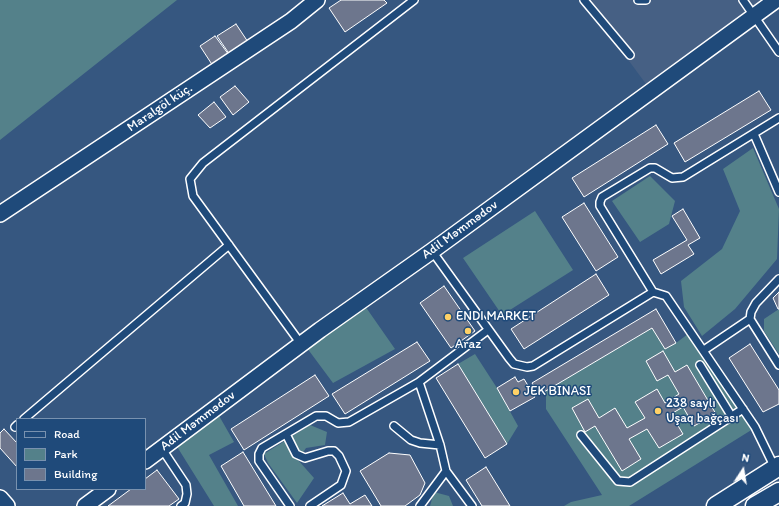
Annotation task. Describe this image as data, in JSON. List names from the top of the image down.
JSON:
{
  "streets": {
    "street": ["Maralgöl küç.", "Adil Məmmədov"]
  },
  "places": [
    "ENDI MARKET",
    "Araz",
    "JEK BINASI",
    "238 saylı Uşaq bağçası"
  ],
  "legend": ["Road", "Park", "Building"],
  "north": "top"
}
